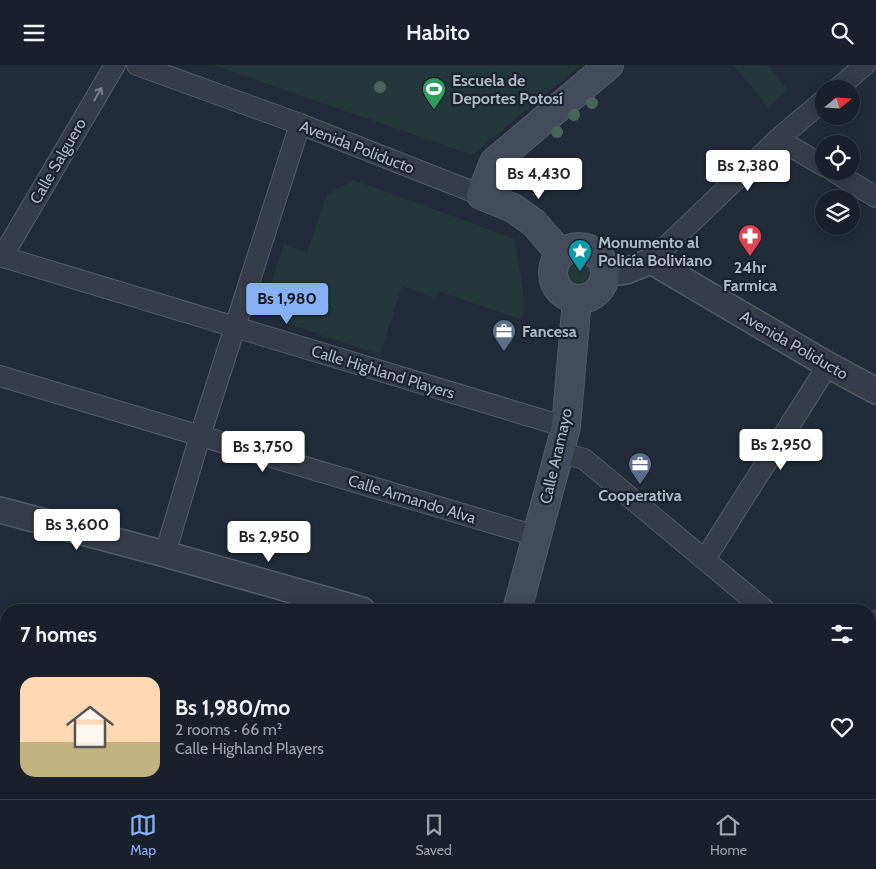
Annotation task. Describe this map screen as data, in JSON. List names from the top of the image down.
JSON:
{
  "streets": {
    "main road": ["Avenida Poliducto", "Calle Aramayo"],
    "street": ["Calle Salguero", "Calle Highland Players", "Calle Armando Alva"]
  },
  "crossings": [
    ["Avenida Poliducto", "Calle Aramayo"],
    ["Calle Salguero", "Calle Highland Players"],
    ["Calle Highland Players", "Calle Aramayo"],
    ["Calle Aramayo", "Calle Armando Alva"]
  ],
  "one_way": ["Calle Salguero"],
  "places": {
    "sports": ["Escuela de Deportes Potosí"],
    "pharmacy": ["24hr Farmica"],
    "place": ["Monumento al Policía Boliviano"],
    "office": ["Fancesa", "Cooperativa"]
  },
  "north": "right",
  "page": {
    "header": "Habito",
    "price": [
      "Bs 2,380",
      "Bs 4,430",
      "Bs 1,980",
      "Bs 2,950",
      "Bs 3,750",
      "Bs 3,600",
      "Bs 2,950"
    ],
    "heading": "7 homes",
    "list": [
      {
        "name": "Bs 1,980/mo",
        "note": "2 rooms · 66 m² · Calle Highland Players"
      }
    ],
    "tabs": ["Map", "Saved", "Home"]
  }
}
